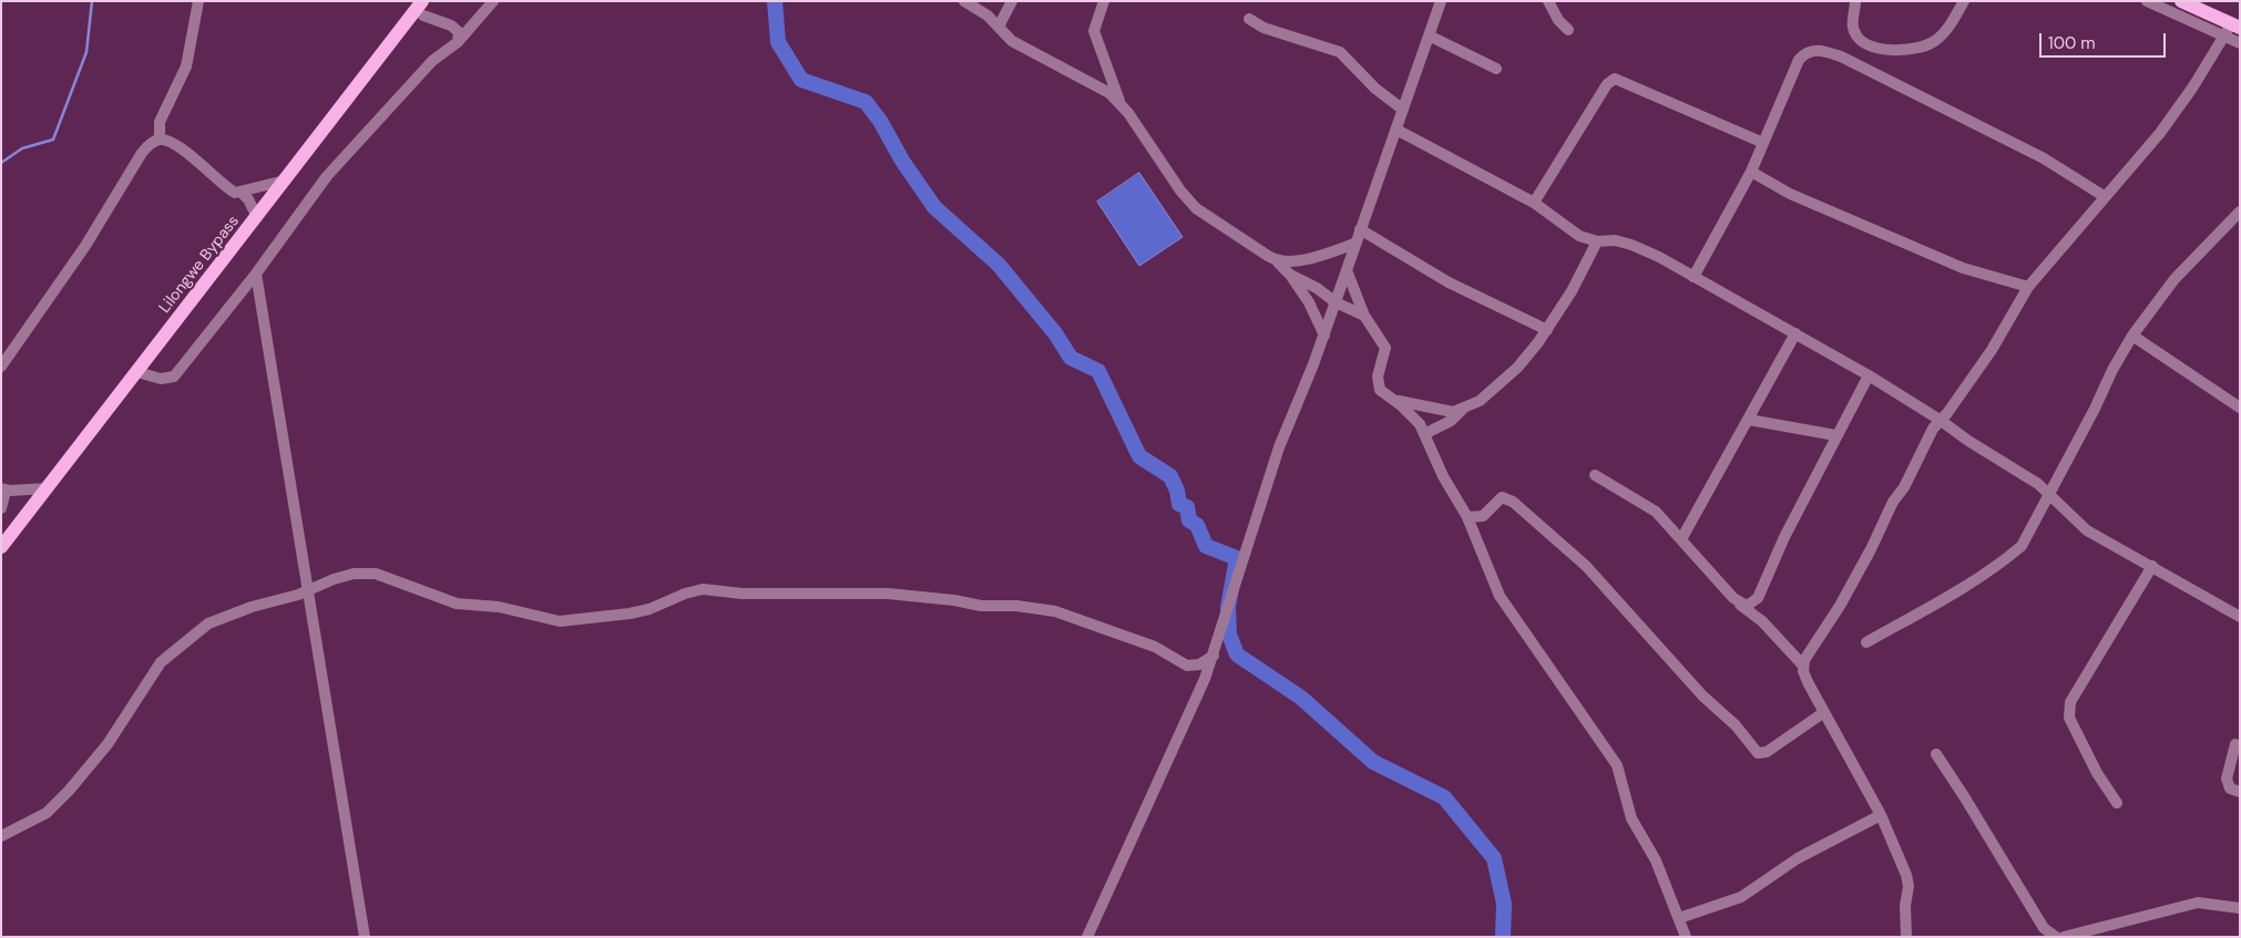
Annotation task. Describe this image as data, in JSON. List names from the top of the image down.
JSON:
{
  "streets": {
    "main road": ["Lilongwe Bypass"]
  },
  "scale_bar": "100 m"
}
